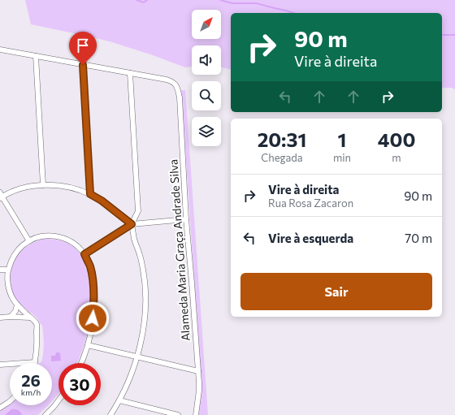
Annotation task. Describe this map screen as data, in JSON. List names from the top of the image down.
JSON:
{
  "streets": {
    "street": ["Alameda Maria Graça Andrade Silva"]
  },
  "north": "top right",
  "page": {
    "turn": ["90 m", "Vire à direita"],
    "eta": [
      "20:31",
      "Chegada",
      "1",
      "min",
      "400",
      "m"
    ],
    "list": [
      {
        "name": "Vire à direita",
        "note": "Rua Rosa Zacaron",
        "value": "90 m"
      },
      {
        "name": "Vire à esquerda",
        "value": "70 m"
      }
    ],
    "buttons": "Sair",
    "speed": "26 km/h",
    "limit": "30"
  }
}
